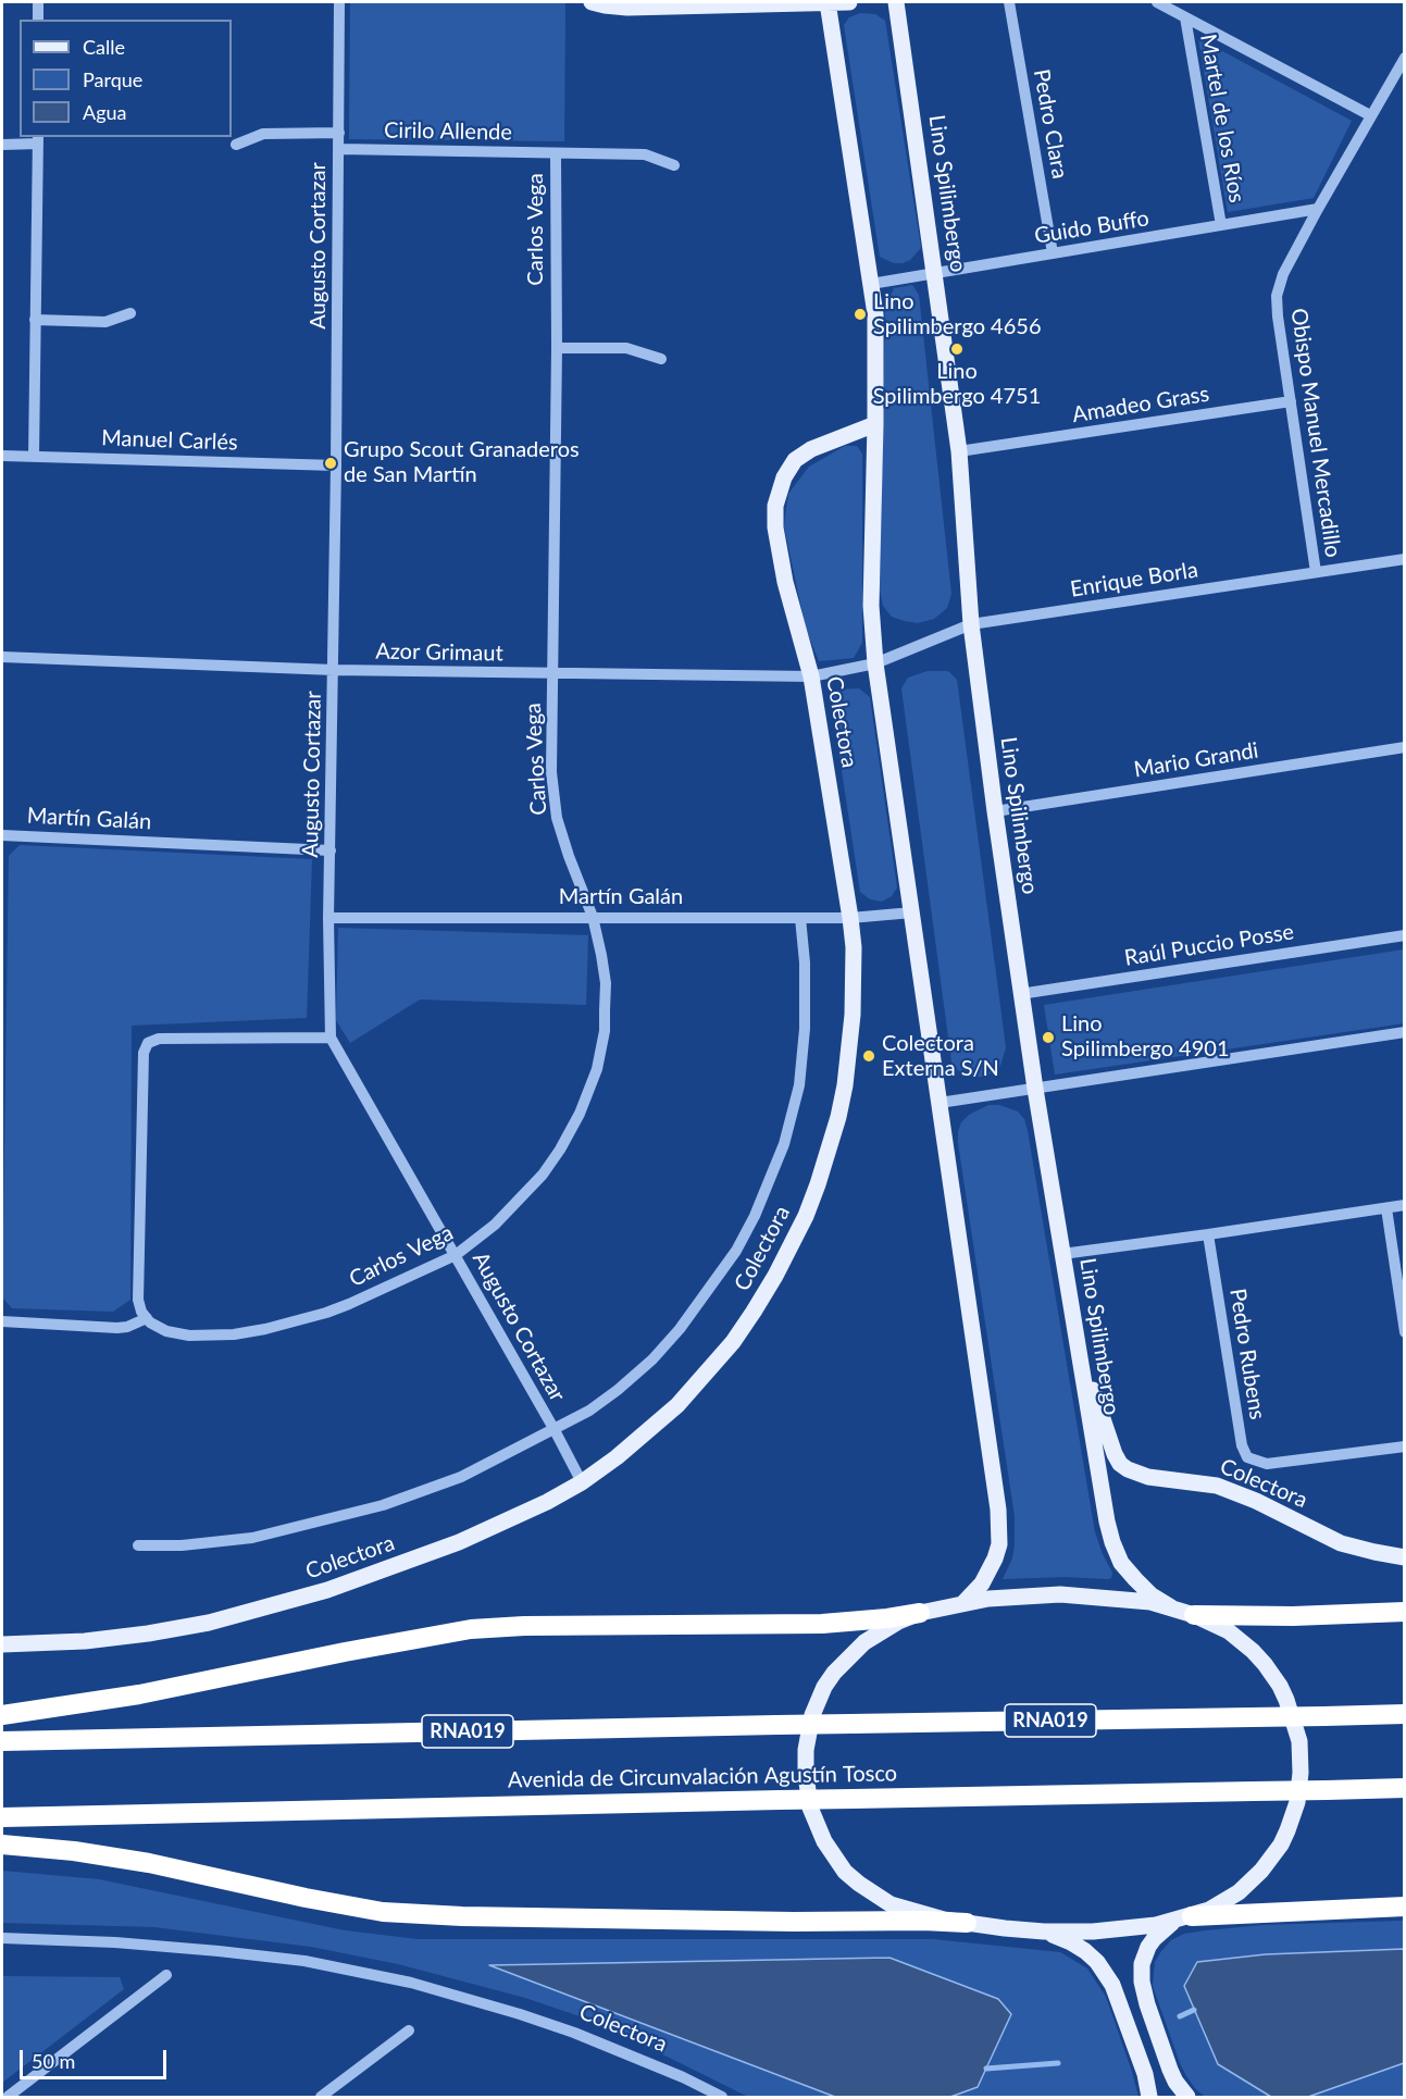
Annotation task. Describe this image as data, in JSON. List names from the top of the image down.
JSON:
{
  "streets": {
    "highway": ["RNA019", "Avenida de Circunvalación Agustín Tosco"],
    "main road": ["Lino Spilimbergo", "Colectora"],
    "street": [
      "Martel de los Ríos",
      "Pedro Clara",
      "Cirilo Allende",
      "Guido Buffo",
      "Carlos Vega",
      "Augusto Cortazar",
      "Amadeo Grass",
      "Obispo Manuel Mercadillo",
      "Manuel Carlés",
      "Enrique Borla",
      "Azor Grimaut",
      "Mario Grandi",
      "Martín Galán",
      "Raúl Puccio Posse",
      "Pedro Rubens"
    ]
  },
  "crossings": [
    ["Martel de los Ríos", "Guido Buffo"],
    ["Pedro Clara", "Guido Buffo"],
    ["Cirilo Allende", "Carlos Vega"],
    ["Cirilo Allende", "Augusto Cortazar"],
    ["Lino Spilimbergo", "Guido Buffo"],
    ["Lino Spilimbergo", "Amadeo Grass"],
    ["Lino Spilimbergo", "Enrique Borla"],
    ["Lino Spilimbergo", "Colectora"],
    ["Lino Spilimbergo", "Mario Grandi"],
    ["Lino Spilimbergo", "Raúl Puccio Posse"],
    ["Guido Buffo", "Obispo Manuel Mercadillo"],
    ["Carlos Vega", "Augusto Cortazar"],
    ["Carlos Vega", "Azor Grimaut"],
    ["Carlos Vega", "Martín Galán"],
    ["Augusto Cortazar", "Manuel Carlés"],
    ["Augusto Cortazar", "Azor Grimaut"],
    ["Augusto Cortazar", "Colectora"],
    ["Augusto Cortazar", "Martín Galán"],
    ["Amadeo Grass", "Obispo Manuel Mercadillo"],
    ["Obispo Manuel Mercadillo", "Enrique Borla"],
    ["Enrique Borla", "Azor Grimaut"],
    ["Azor Grimaut", "Colectora"],
    ["Colectora", "Martín Galán"]
  ],
  "places": [
    "Lino Spilimbergo 4656",
    "Lino Spilimbergo 4751",
    "Grupo Scout Granaderos de San Martín",
    "Lino Spilimbergo 4901",
    "Colectora Externa S/N"
  ],
  "legend": ["Calle", "Parque", "Agua"],
  "scale_bar": "50 m"
}
